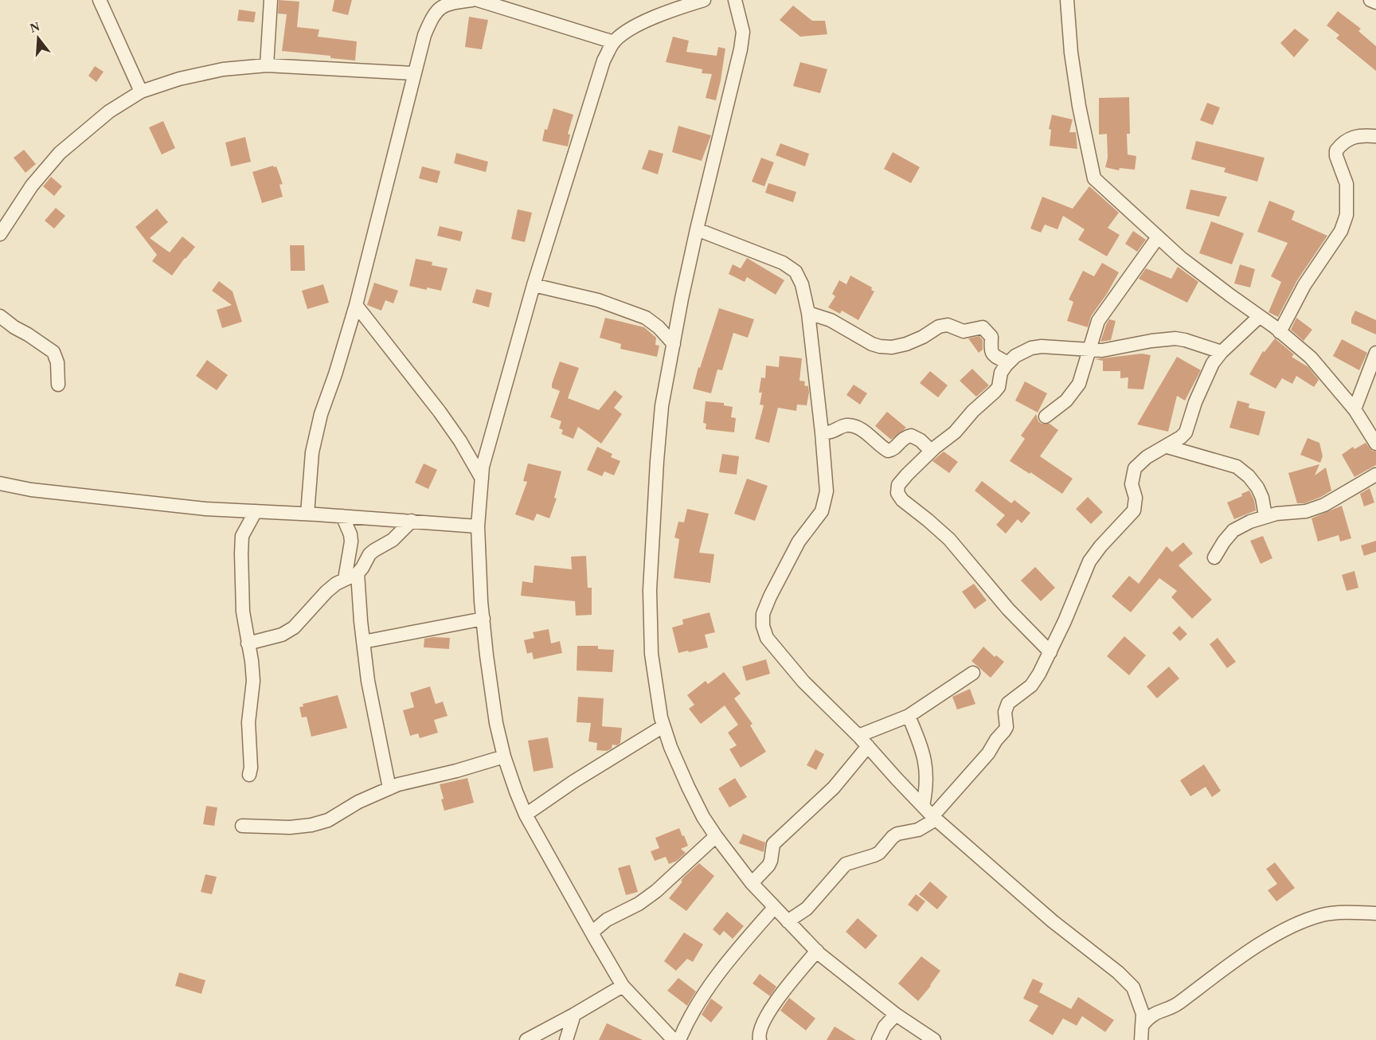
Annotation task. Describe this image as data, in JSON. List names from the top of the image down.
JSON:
{
  "north": "top"
}
